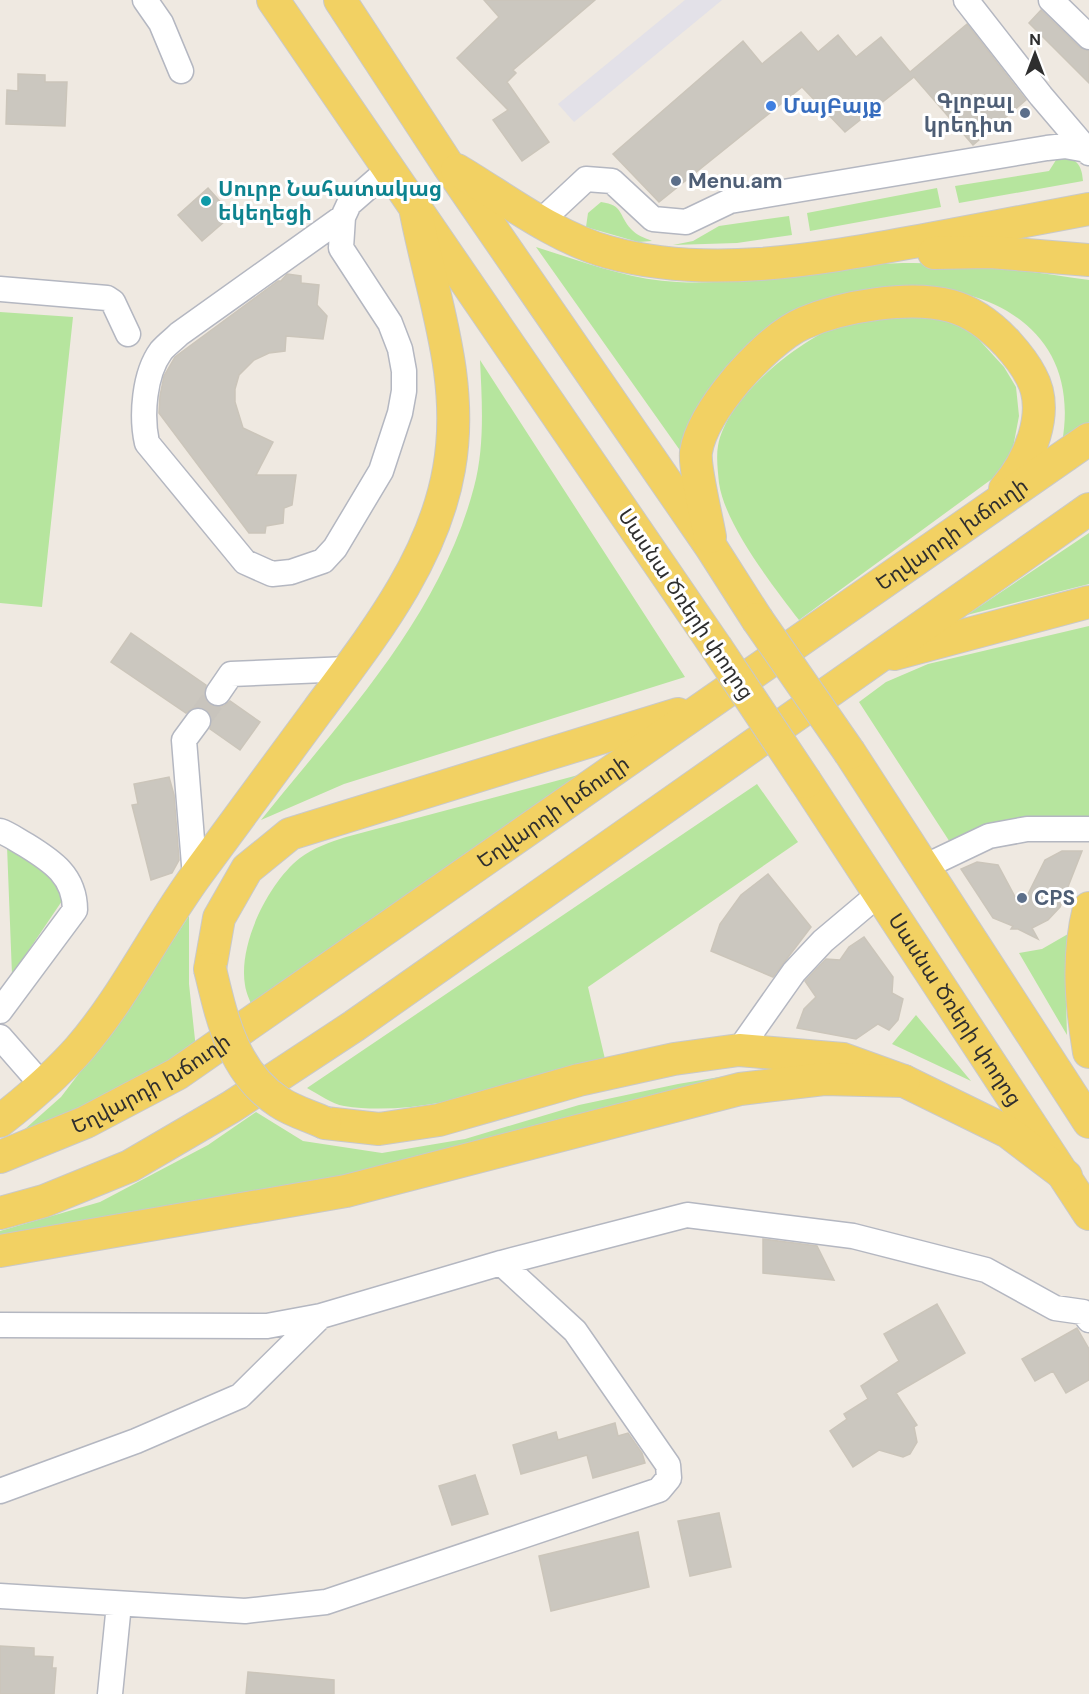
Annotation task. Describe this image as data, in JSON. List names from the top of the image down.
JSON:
{
  "streets": {
    "main road": ["Եղվարդի խճուղի", "Սասնա Ծռերի փողոց"]
  },
  "places": [
    "ՄայԲայք",
    "Գլոբալ կրեդիտ",
    "Menu.am",
    "Սուրբ Նահատակաց եկեղեցի",
    "CPS"
  ],
  "north": "top"
}
